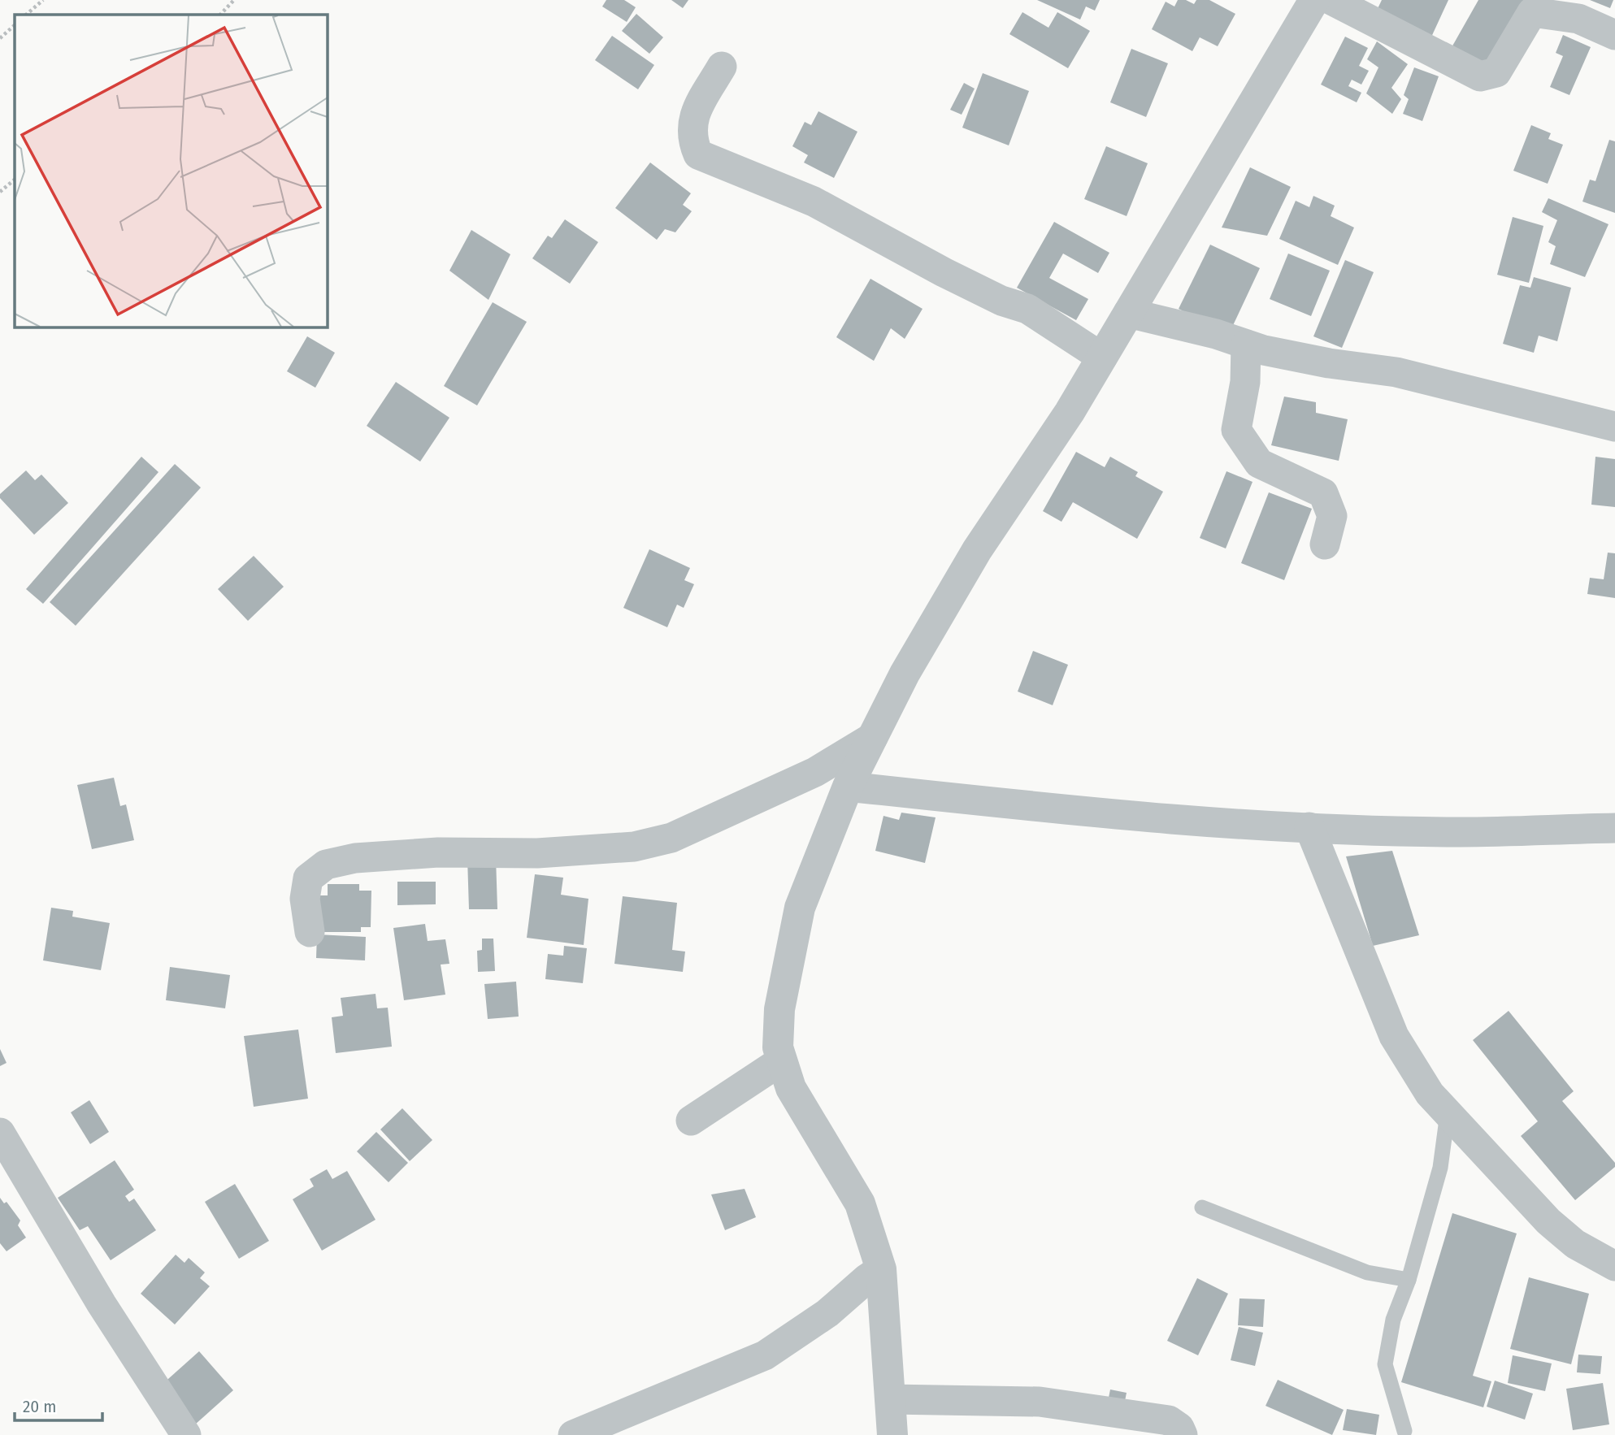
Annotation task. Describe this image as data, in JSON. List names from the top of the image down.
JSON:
{
  "scale_bar": "20 m"
}
